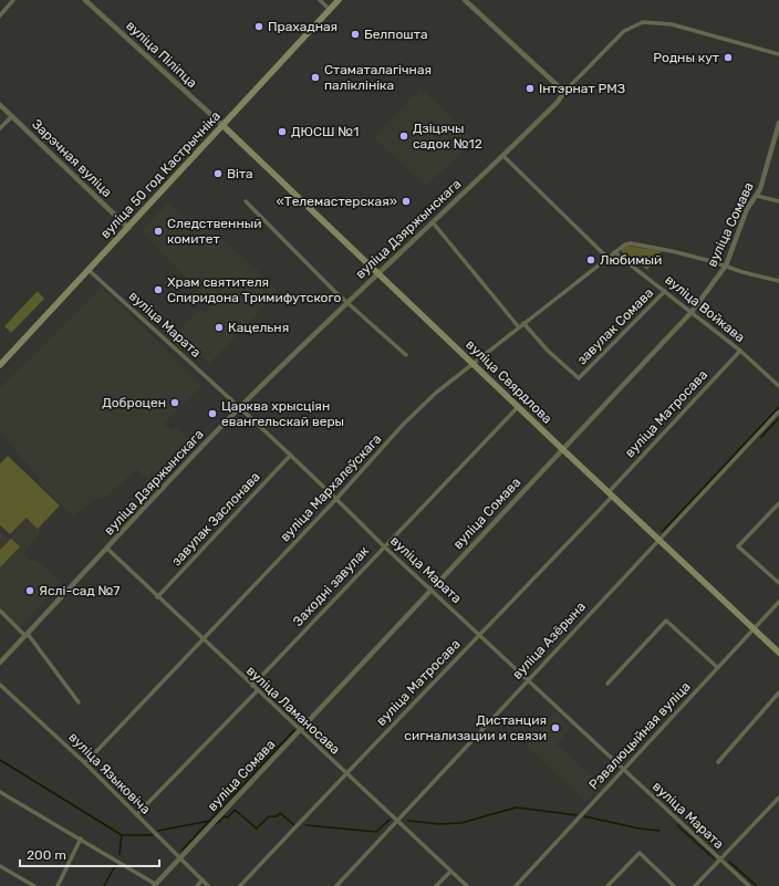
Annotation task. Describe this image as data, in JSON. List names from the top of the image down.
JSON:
{
  "streets": {
    "main road": ["вуліца 50 год Кастрычніка", "вуліца Свярдлова"],
    "street": [
      "вуліца Піліпца",
      "Зарэчная вуліца",
      "вуліца Сомава",
      "вуліца Дзяржынскага",
      "вуліца Войкава",
      "вуліца Марата",
      "завулак Сомава",
      "вуліца Матросава",
      "вуліца Мархалеўскага",
      "завулак Заслонава",
      "Заходні завулак",
      "вуліца Азёрына",
      "вуліца Ламаносава",
      "Рэвалюцыйная вуліца",
      "вуліца Языковіча"
    ]
  },
  "crossings": [
    ["вуліца Піліпца", "вуліца 50 год Кастрычніка"],
    ["вуліца Піліпца", "вуліца Свярдлова"],
    ["Зарэчная вуліца", "вуліца 50 год Кастрычніка"],
    ["вуліца 50 год Кастрычніка", "вуліца Марата"],
    ["вуліца 50 год Кастрычніка", "вуліца Свярдлова"],
    ["вуліца Сомава", "вуліца Войкава"],
    ["вуліца Сомава", "вуліца Марата"],
    ["вуліца Сомава", "вуліца Свярдлова"],
    ["вуліца Сомава", "вуліца Мархалеўскага"],
    ["вуліца Сомава", "вуліца Ламаносава"],
    ["вуліца Сомава", "вуліца Языковіча"],
    ["вуліца Дзяржынскага", "вуліца Марата"],
    ["вуліца Дзяржынскага", "вуліца Свярдлова"],
    ["вуліца Дзяржынскага", "вуліца Ламаносава"],
    ["вуліца Войкава", "завулак Сомава"],
    ["вуліца Войкава", "вуліца Матросава"],
    ["вуліца Войкава", "вуліца Мархалеўскага"],
    ["вуліца Марата", "вуліца Матросава"],
    ["вуліца Марата", "вуліца Мархалеўскага"],
    ["вуліца Марата", "завулак Заслонава"],
    ["вуліца Марата", "Заходні завулак"],
    ["вуліца Марата", "вуліца Азёрына"],
    ["вуліца Марата", "Рэвалюцыйная вуліца"],
    ["завулак Сомава", "вуліца Мархалеўскага"],
    ["вуліца Свярдлова", "вуліца Матросава"],
    ["вуліца Свярдлова", "вуліца Мархалеўскага"],
    ["вуліца Свярдлова", "Заходні завулак"],
    ["вуліца Свярдлова", "вуліца Азёрына"],
    ["вуліца Свярдлова", "Рэвалюцыйная вуліца"],
    ["вуліца Матросава", "вуліца Ламаносава"],
    ["вуліца Мархалеўскага", "вуліца Ламаносава"],
    ["вуліца Мархалеўскага", "вуліца Языковіча"],
    ["завулак Заслонава", "вуліца Ламаносава"],
    ["Заходні завулак", "вуліца Ламаносава"],
    ["вуліца Азёрына", "вуліца Ламаносава"]
  ],
  "places": [
    "Прахадная",
    "Белпошта",
    "Родны кут",
    "Стаматалагічная паліклініка",
    "Інтэрнат РМЗ",
    "ДЮСШ №1",
    "Дзіцячы садок №12",
    "Віта",
    "«Телемастерская»",
    "Следственный комитет",
    "Любимый",
    "Храм святителя Спиридона Тримифутского",
    "Кацельня",
    "Доброцен",
    "Царква хрысціян евангельскай веры",
    "Яслі-сад №7",
    "Дистанция сигнализации и связи"
  ],
  "scale_bar": "200 m"
}
